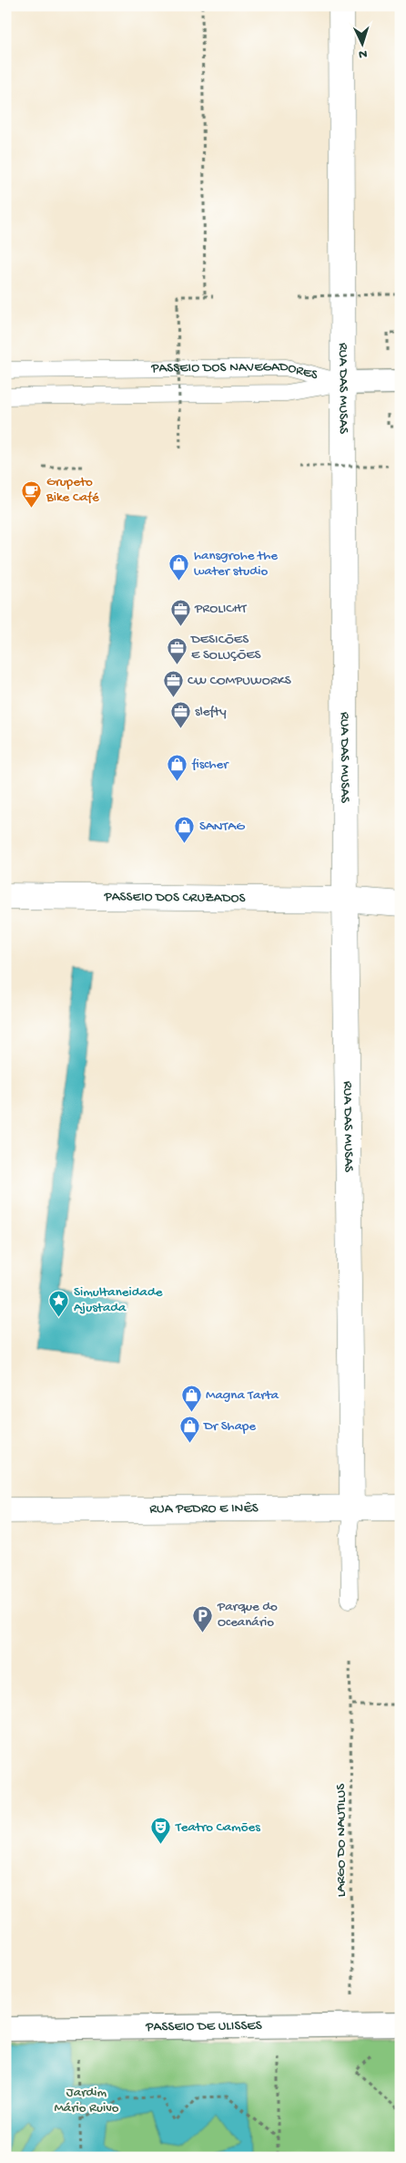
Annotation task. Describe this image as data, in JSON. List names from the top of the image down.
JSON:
{
  "streets": {
    "street": [
      "RUA DAS MUSAS",
      "PASSEIO DOS CRUZADOS",
      "RUA PEDRO E INÊS",
      "PASSEIO DE ULISSES"
    ],
    "lane": ["PASSEIO DOS NAVEGADORES"],
    "path": ["LARGO DO NAUTILUS"]
  },
  "crossings": [
    ["PASSEIO DOS NAVEGADORES", "RUA DAS MUSAS"],
    ["RUA DAS MUSAS", "PASSEIO DOS CRUZADOS"],
    ["RUA DAS MUSAS", "RUA PEDRO E INÊS"],
    ["LARGO DO NAUTILUS", "PASSEIO DE ULISSES"]
  ],
  "parks": ["Jardim Mário Ruivo"],
  "places": {
    "cafe": ["Grupeto Bike Café"],
    "shop": [
      "hansgrohe the water studio",
      "fischer",
      "SANTAG",
      "Magna Tarta",
      "Dr Shape"
    ],
    "office": [
      "PROLICHT",
      "DESICÕES E SOLUÇÕES",
      "CW COMPUWORKS",
      "slefty"
    ],
    "place": ["Simultaneidade Ajustada"],
    "parking": ["Parque do Oceanário"],
    "theatre": ["Teatro Camões"]
  },
  "north": "bottom"
}
